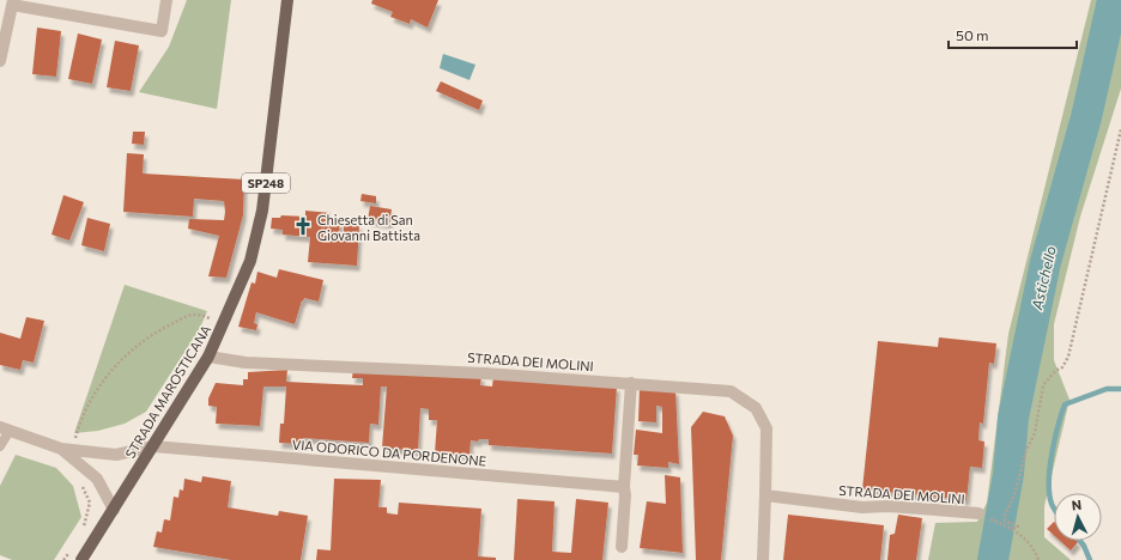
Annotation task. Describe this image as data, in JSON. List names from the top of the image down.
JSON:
{
  "streets": {
    "main road": ["SP248", "STRADA MAROSTICANA"],
    "street": ["STRADA DEI MOLINI", "VIA ODORICO DA PORDENONE"]
  },
  "crossings": [
    ["STRADA DEI MOLINI", "STRADA MAROSTICANA"],
    ["STRADA MAROSTICANA", "VIA ODORICO DA PORDENONE"]
  ],
  "water": ["Astichello"],
  "places": {
    "church": ["Chiesetta di San Giovanni Battista"]
  },
  "scale_bar": "50 m",
  "north": "top"
}
